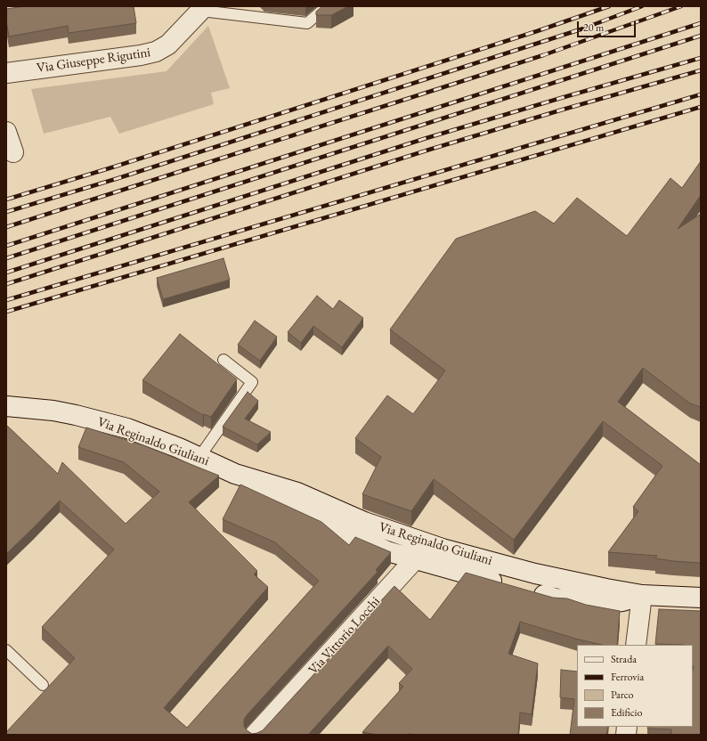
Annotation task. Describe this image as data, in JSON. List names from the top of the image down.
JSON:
{
  "streets": {
    "main road": ["Via Giuseppe Rigutini", "Via Reginaldo Giuliani", "Via Vittorio Locchi"]
  },
  "crossings": [
    ["Via Reginaldo Giuliani", "Via Vittorio Locchi"]
  ],
  "legend": [
    "Strada",
    "Ferrovia",
    "Parco",
    "Edificio"
  ],
  "scale_bar": "20 m"
}
